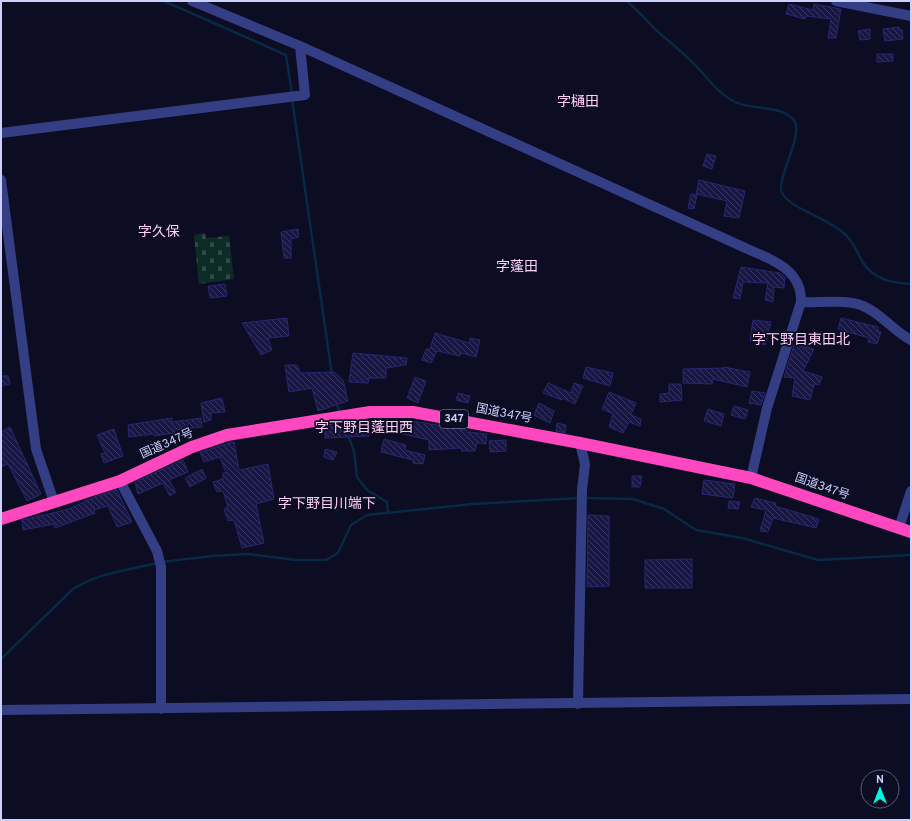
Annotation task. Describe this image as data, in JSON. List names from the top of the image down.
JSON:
{
  "streets": {
    "highway": ["国道347号", "347"]
  },
  "districts": [
    "字樋田",
    "字久保",
    "字蓬田",
    "字下野目東田北",
    "字下野目蓬田西",
    "字下野目川端下"
  ],
  "north": "top"
}
